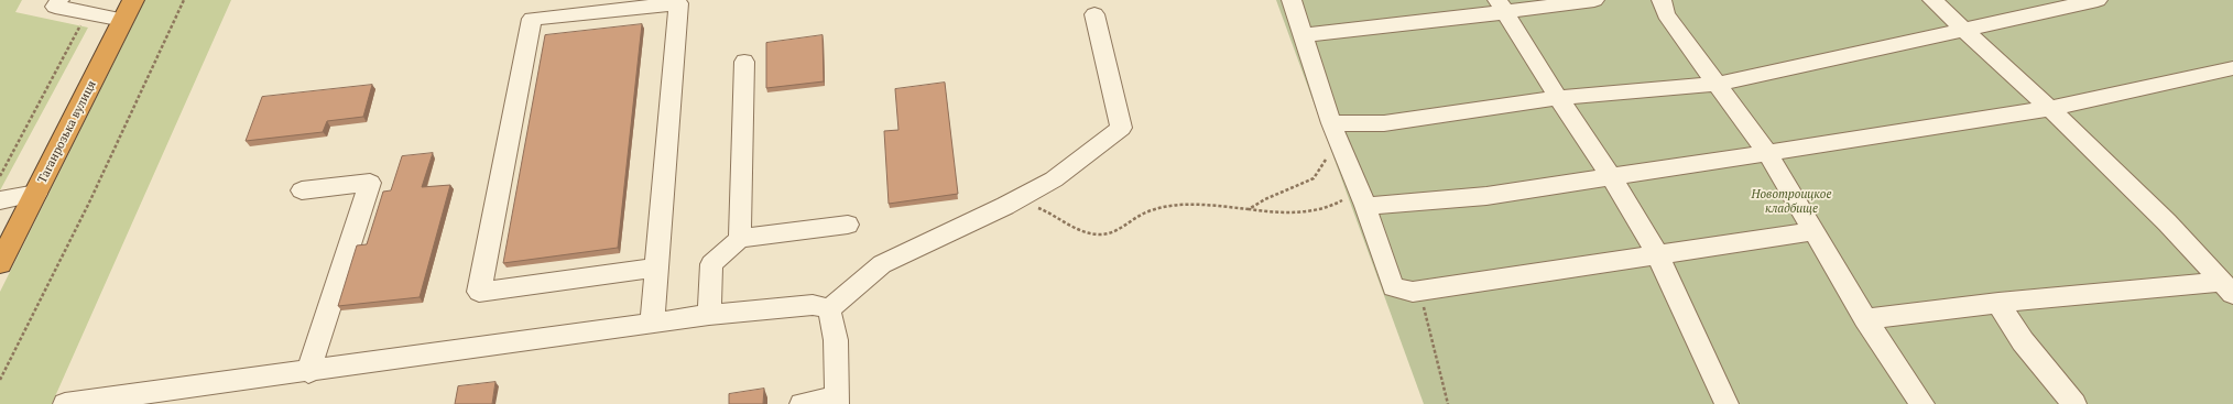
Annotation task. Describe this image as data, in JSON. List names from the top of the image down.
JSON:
{
  "streets": {
    "highway": ["Таганрозька вулиця"]
  },
  "parks": ["Новотроицкое кладбище"]
}
